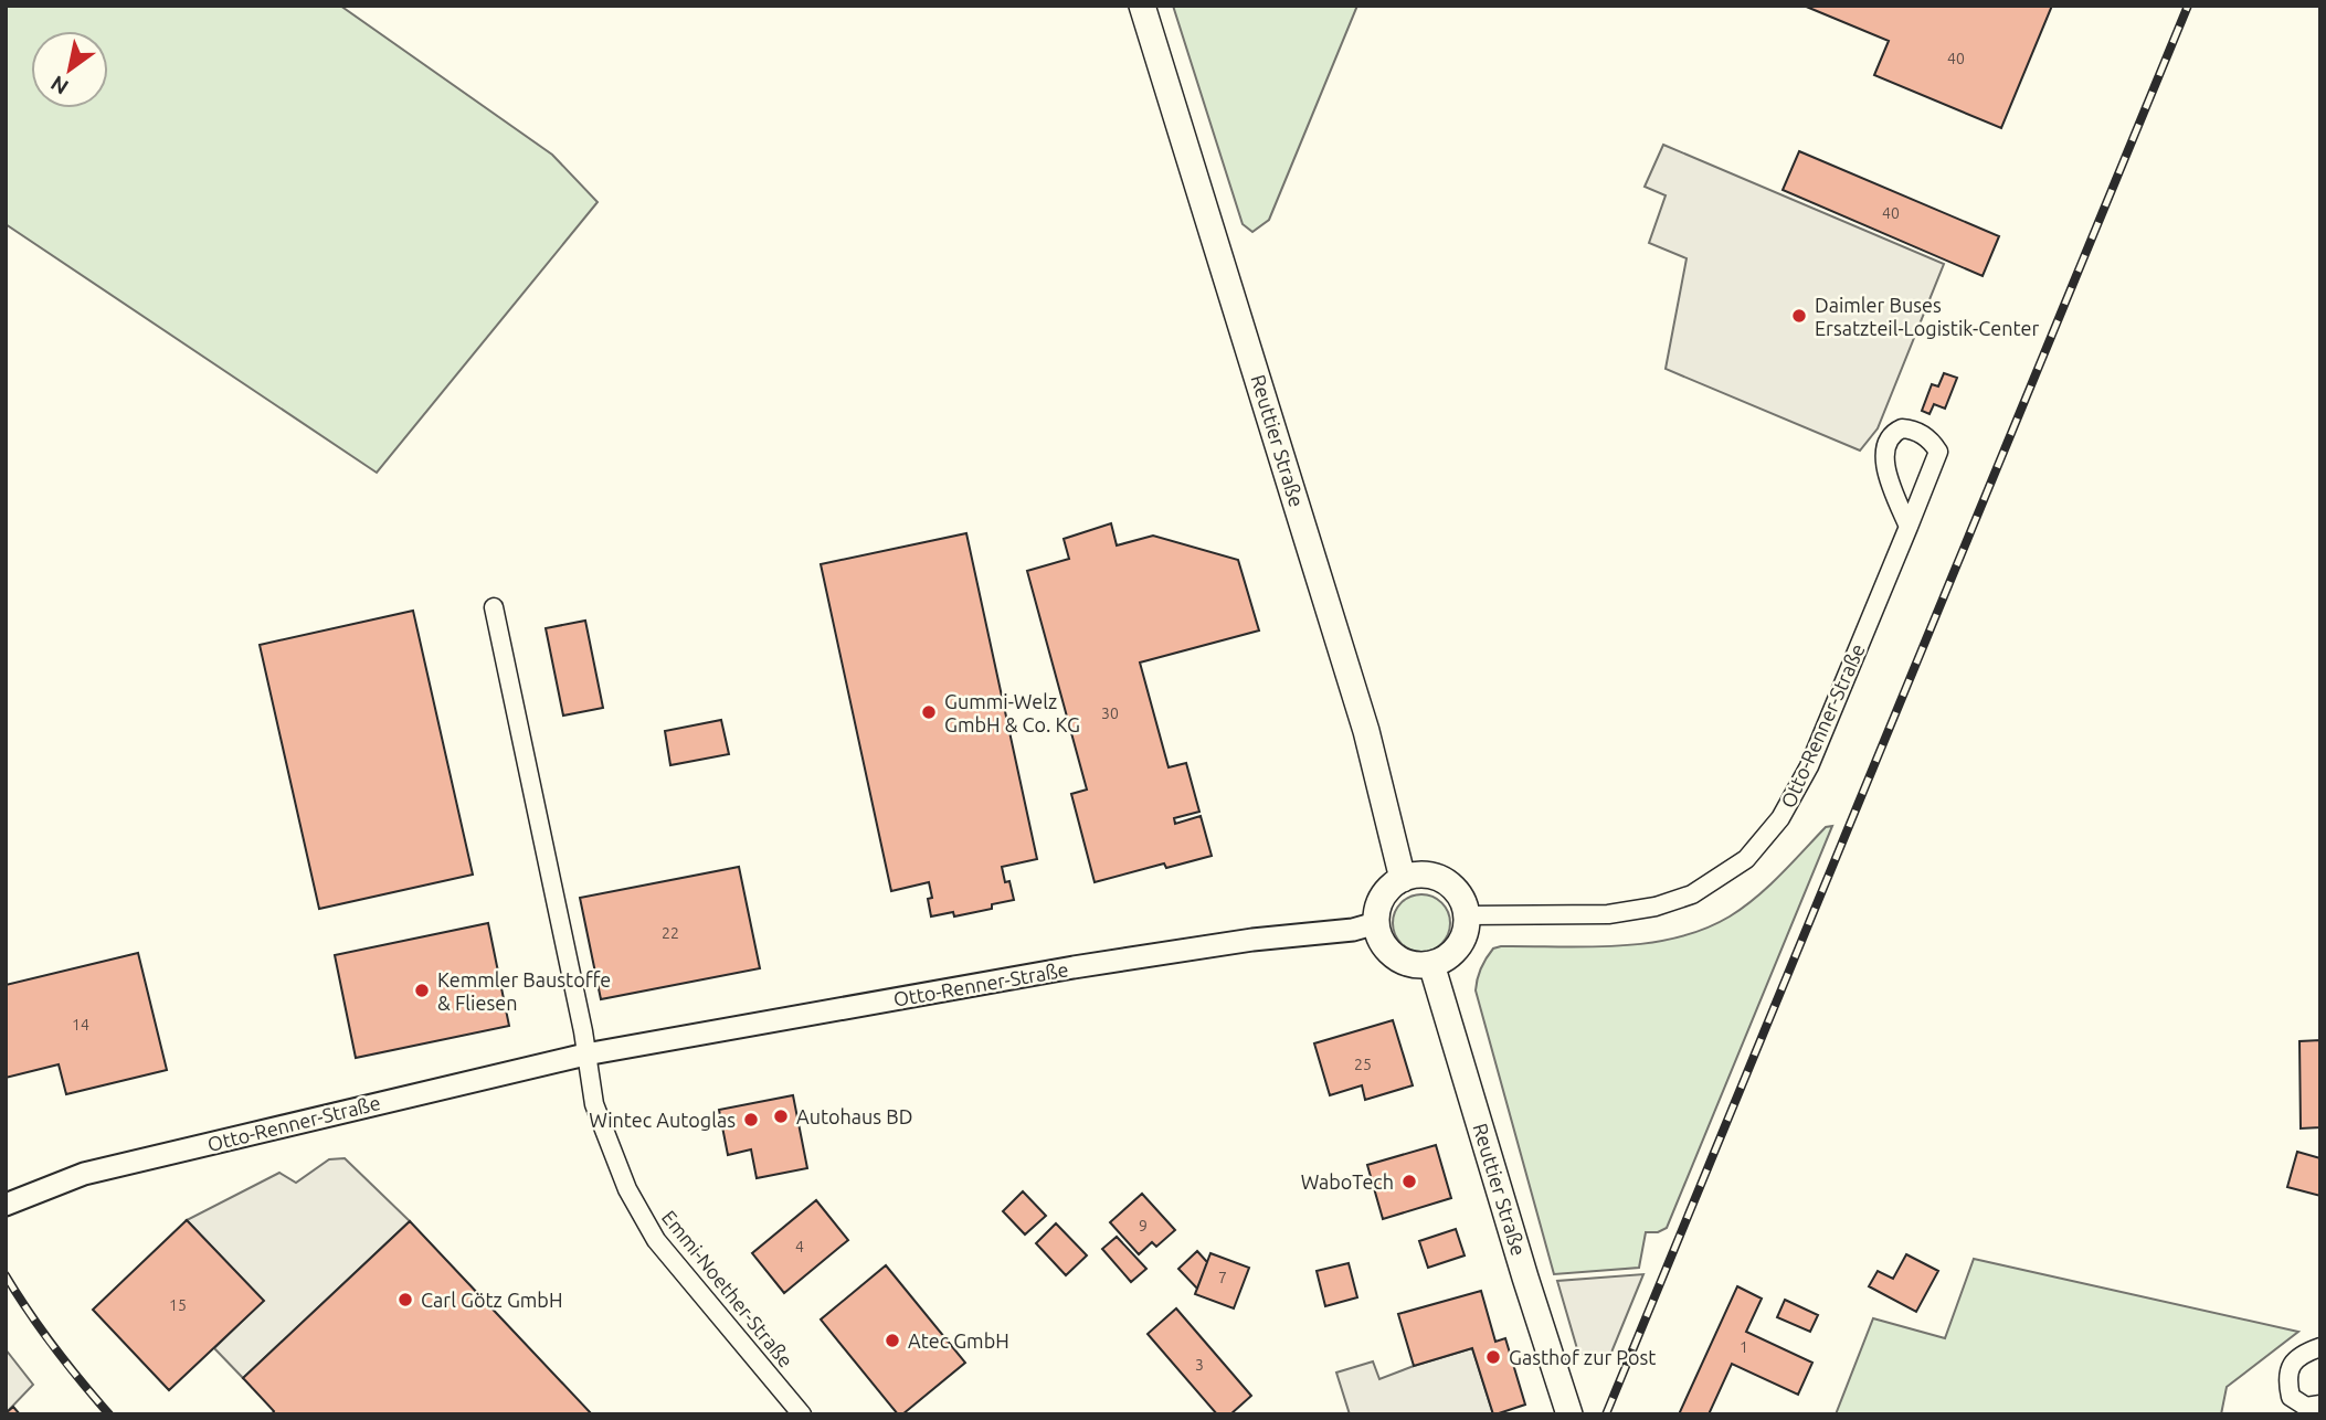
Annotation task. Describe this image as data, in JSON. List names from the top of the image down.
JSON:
{
  "streets": {
    "main road": ["Reuttier Straße"],
    "street": ["Otto-Renner-Straße", "Emmi-Noether-Straße"]
  },
  "crossings": [
    ["Reuttier Straße", "Otto-Renner-Straße"],
    ["Otto-Renner-Straße", "Emmi-Noether-Straße"]
  ],
  "places": [
    "Daimler Buses Ersatzteil-Logistik-Center",
    "Gummi-Welz GmbH & Co. KG",
    "Kemmler Baustoffe & Fliesen",
    "Autohaus BD",
    "Wintec Autoglas",
    "WaboTech",
    "Carl Götz GmbH",
    "Atec GmbH",
    "Gasthof zur Post"
  ],
  "house_numbers": [
    "40",
    "40",
    "30",
    "22",
    "14",
    "25",
    "9",
    "4",
    "7",
    "15",
    "1",
    "3"
  ],
  "north": "bottom left"
}
